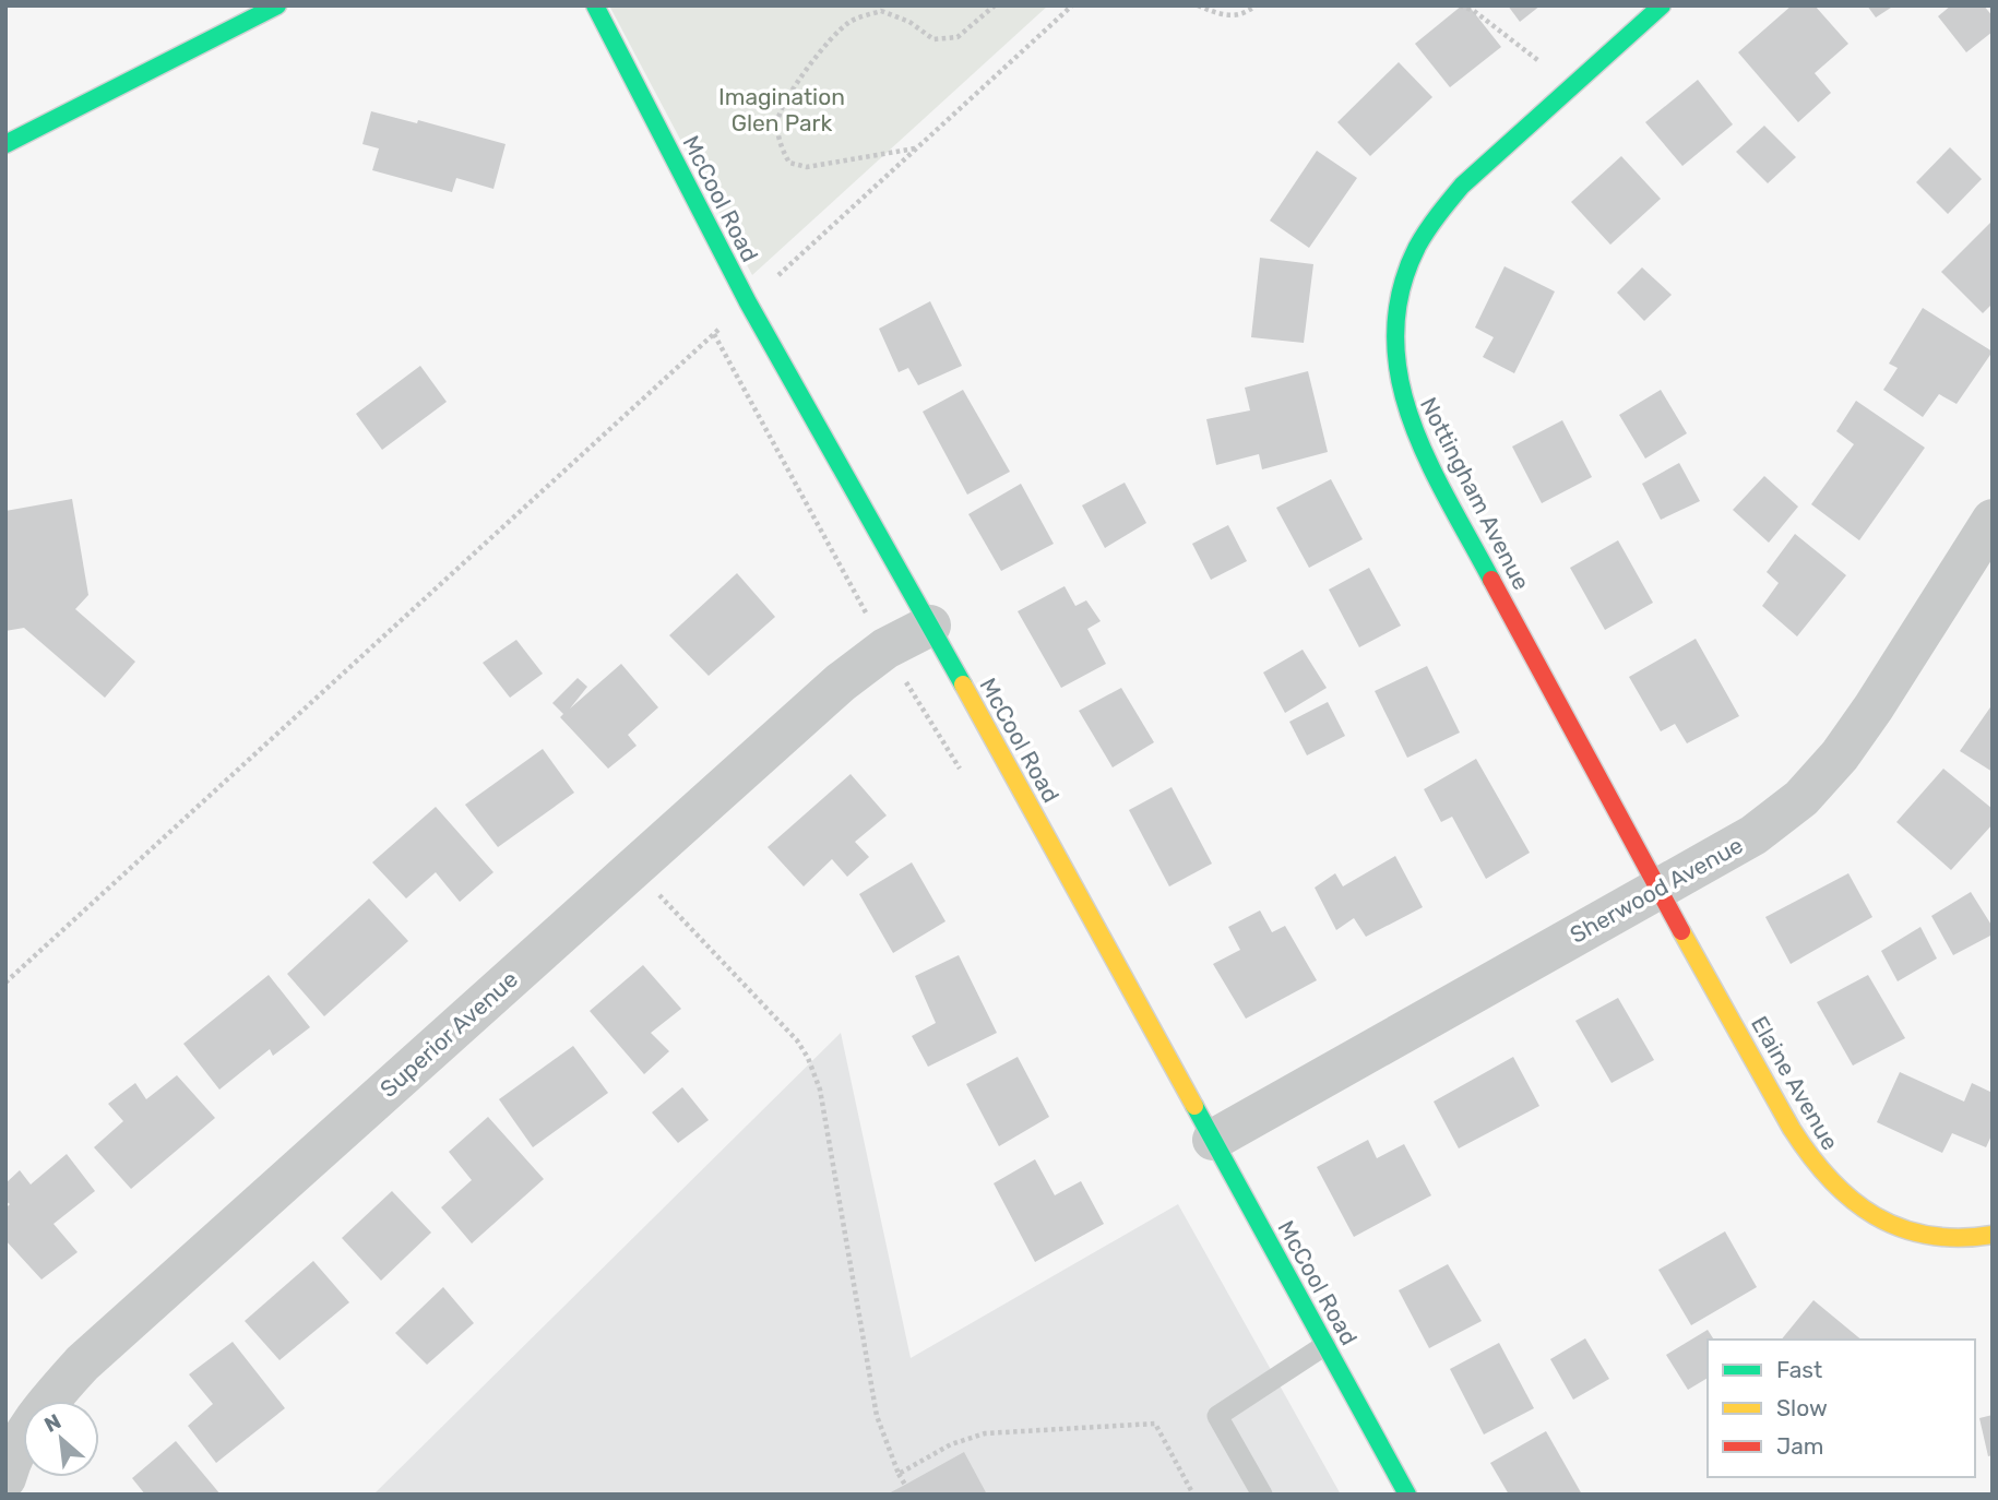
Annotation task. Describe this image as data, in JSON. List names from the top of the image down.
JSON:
{
  "streets": {
    "street": [
      "McCool Road",
      "Nottingham Avenue",
      "Sherwood Avenue",
      "Superior Avenue",
      "Elaine Avenue"
    ]
  },
  "crossings": [
    ["McCool Road", "Sherwood Avenue"],
    ["McCool Road", "Superior Avenue"],
    ["Nottingham Avenue", "Sherwood Avenue"],
    ["Nottingham Avenue", "Elaine Avenue"],
    ["Sherwood Avenue", "Elaine Avenue"]
  ],
  "parks": ["Imagination Glen Park"],
  "legend": ["Fast", "Slow", "Jam"],
  "north": "top left"
}
